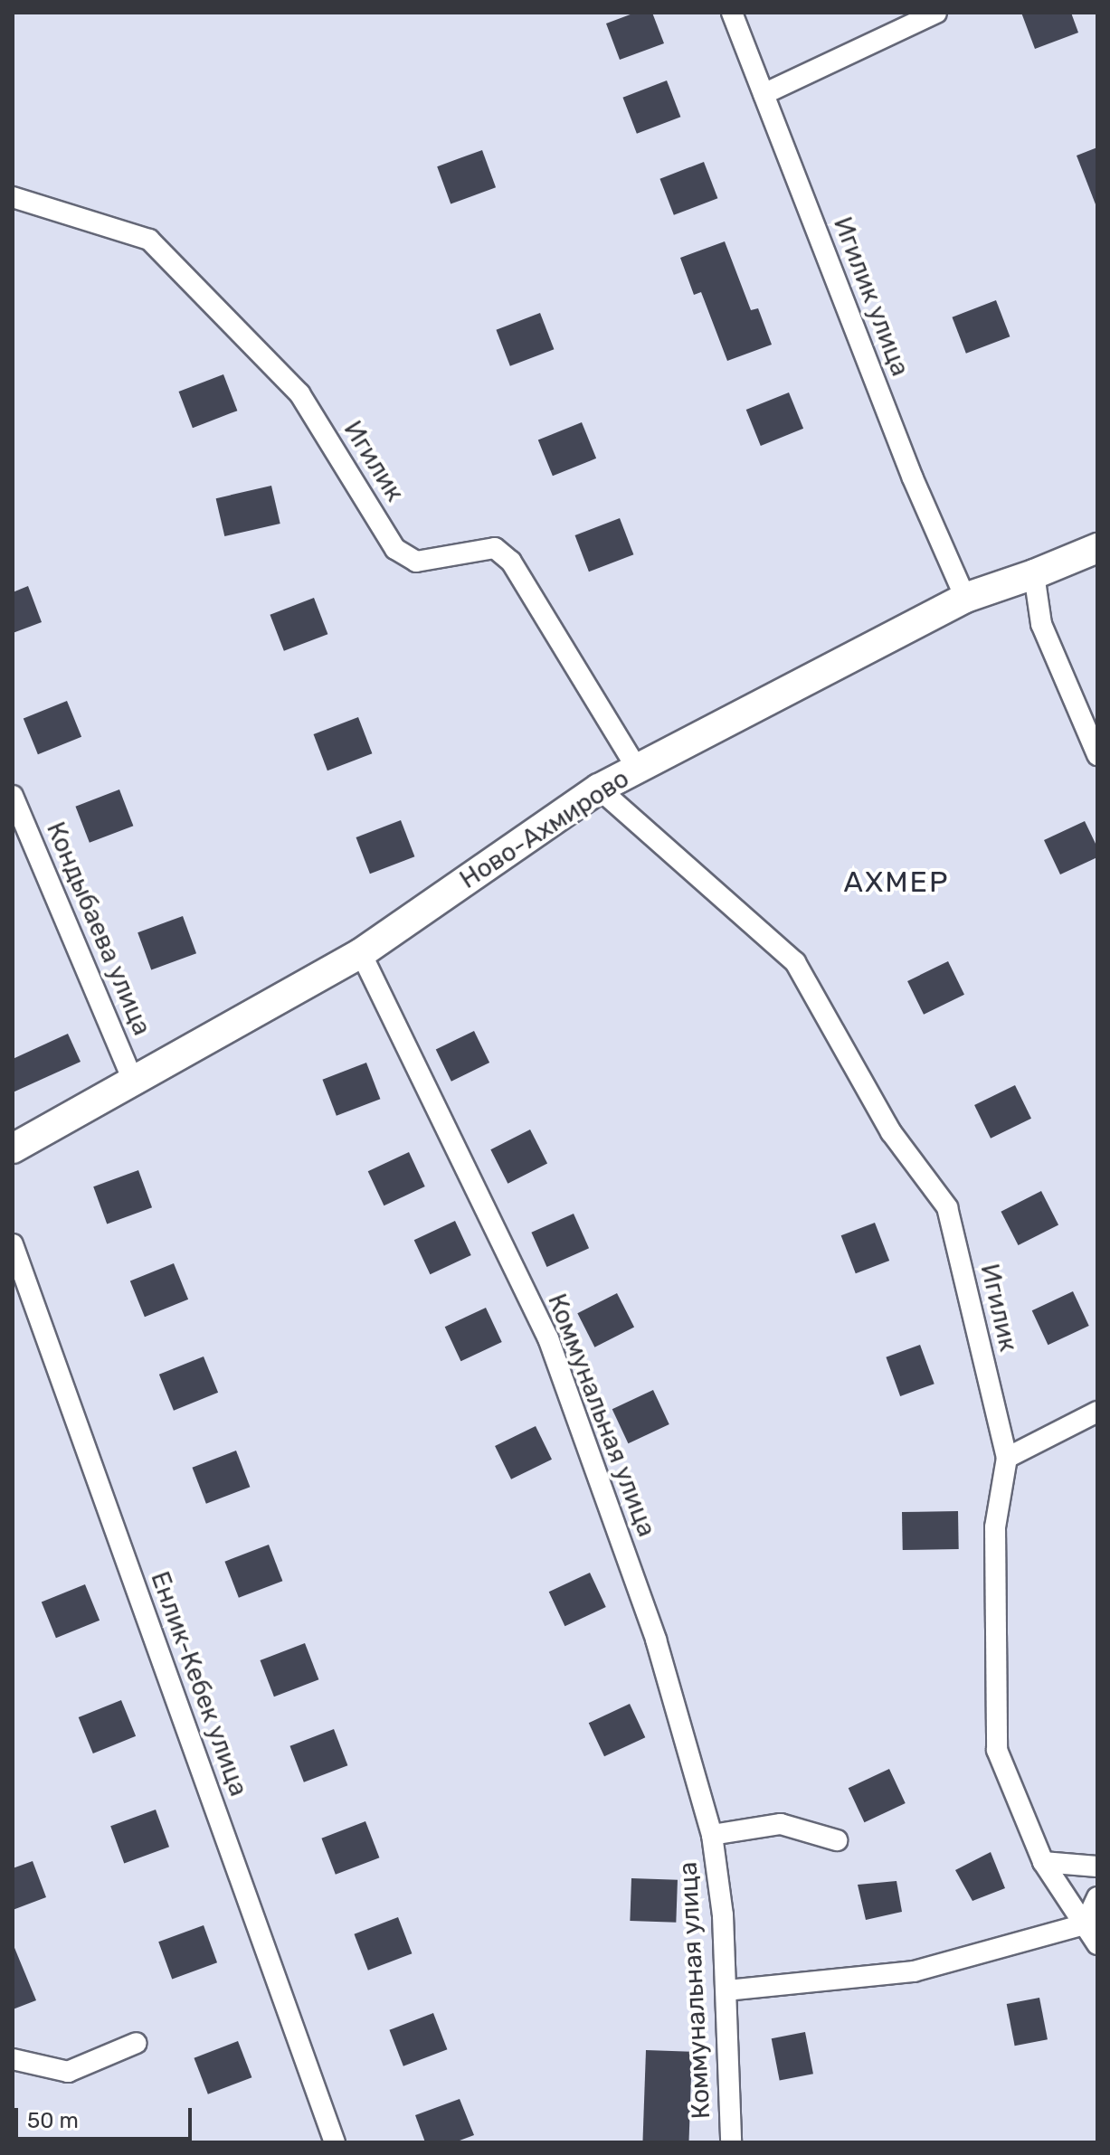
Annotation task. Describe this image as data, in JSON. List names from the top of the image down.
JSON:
{
  "streets": {
    "street": [
      "Игилик улица",
      "Игилик",
      "Ново-Ахмирово",
      "Кондыбаева улица",
      "Коммунальная улица",
      "Енлик-Кебек улица"
    ]
  },
  "crossings": [
    ["Игилик улица", "Ново-Ахмирово"],
    ["Игилик", "Ново-Ахмирово"],
    ["Ново-Ахмирово", "Кондыбаева улица"],
    ["Ново-Ахмирово", "Коммунальная улица"]
  ],
  "districts": ["АХМЕР"],
  "scale_bar": "50 m"
}
